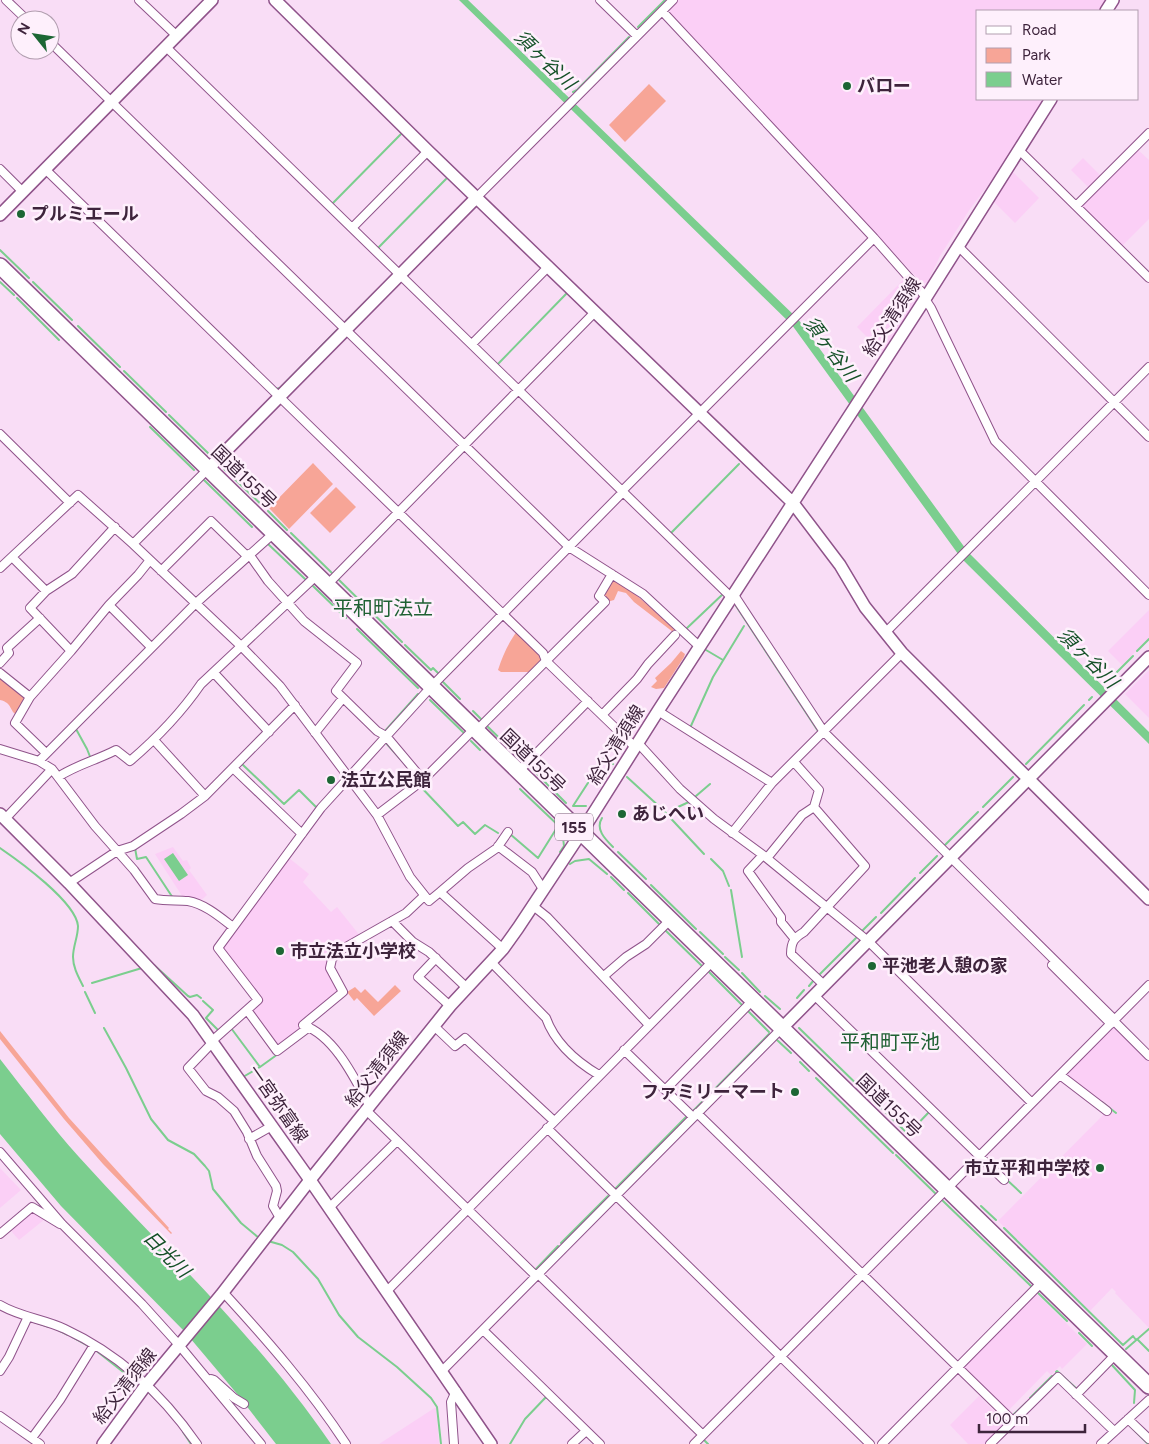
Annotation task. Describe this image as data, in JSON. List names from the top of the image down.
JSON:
{
  "streets": {
    "highway": ["国道155号", "155"],
    "street": ["給父清須線", "一宮弥富線"]
  },
  "crossings": [
    ["給父清須線", "国道155号"],
    ["給父清須線", "一宮弥富線"]
  ],
  "districts": ["平和町法立", "平和町平池"],
  "water": ["須ヶ谷川", "日光川"],
  "places": [
    "バロー",
    "プルミエール",
    "法立公民館",
    "あじへい",
    "市立法立小学校",
    "平池老人憩の家",
    "ファミリーマート",
    "市立平和中学校"
  ],
  "legend": ["Road", "Park", "Water"],
  "scale_bar": "100 m",
  "north": "top left"
}
